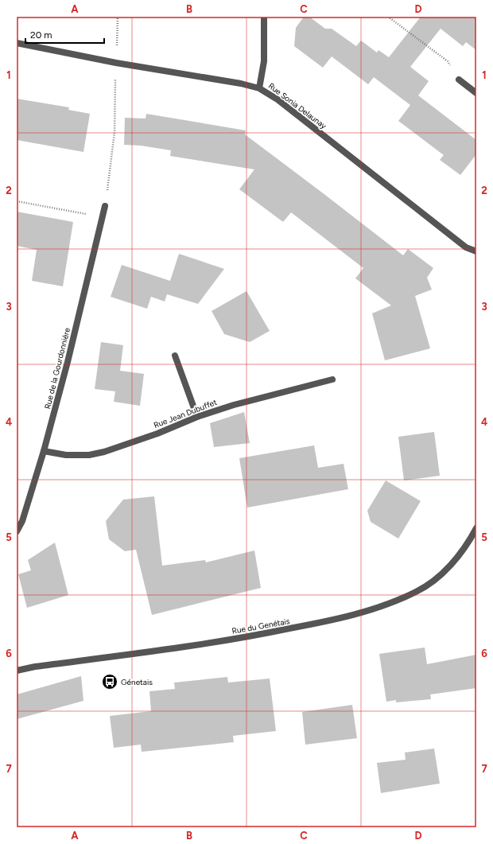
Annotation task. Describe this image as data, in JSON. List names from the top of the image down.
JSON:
{
  "streets": {
    "street": [
      "Rue Sonia Delaunay",
      "Rue de la Gourdonnière",
      "Rue Jean Dubuffet",
      "Rue du Genétais"
    ]
  },
  "crossings": [
    ["Rue de la Gourdonnière", "Rue Jean Dubuffet"]
  ],
  "places": {
    "bus stop": ["Génetais"]
  },
  "scale_bar": "20 m",
  "grid": {
    "columns": [
      "A",
      "B",
      "C",
      "D"
    ],
    "rows": [
      "1",
      "2",
      "3",
      "4",
      "5",
      "6",
      "7"
    ]
  }
}
